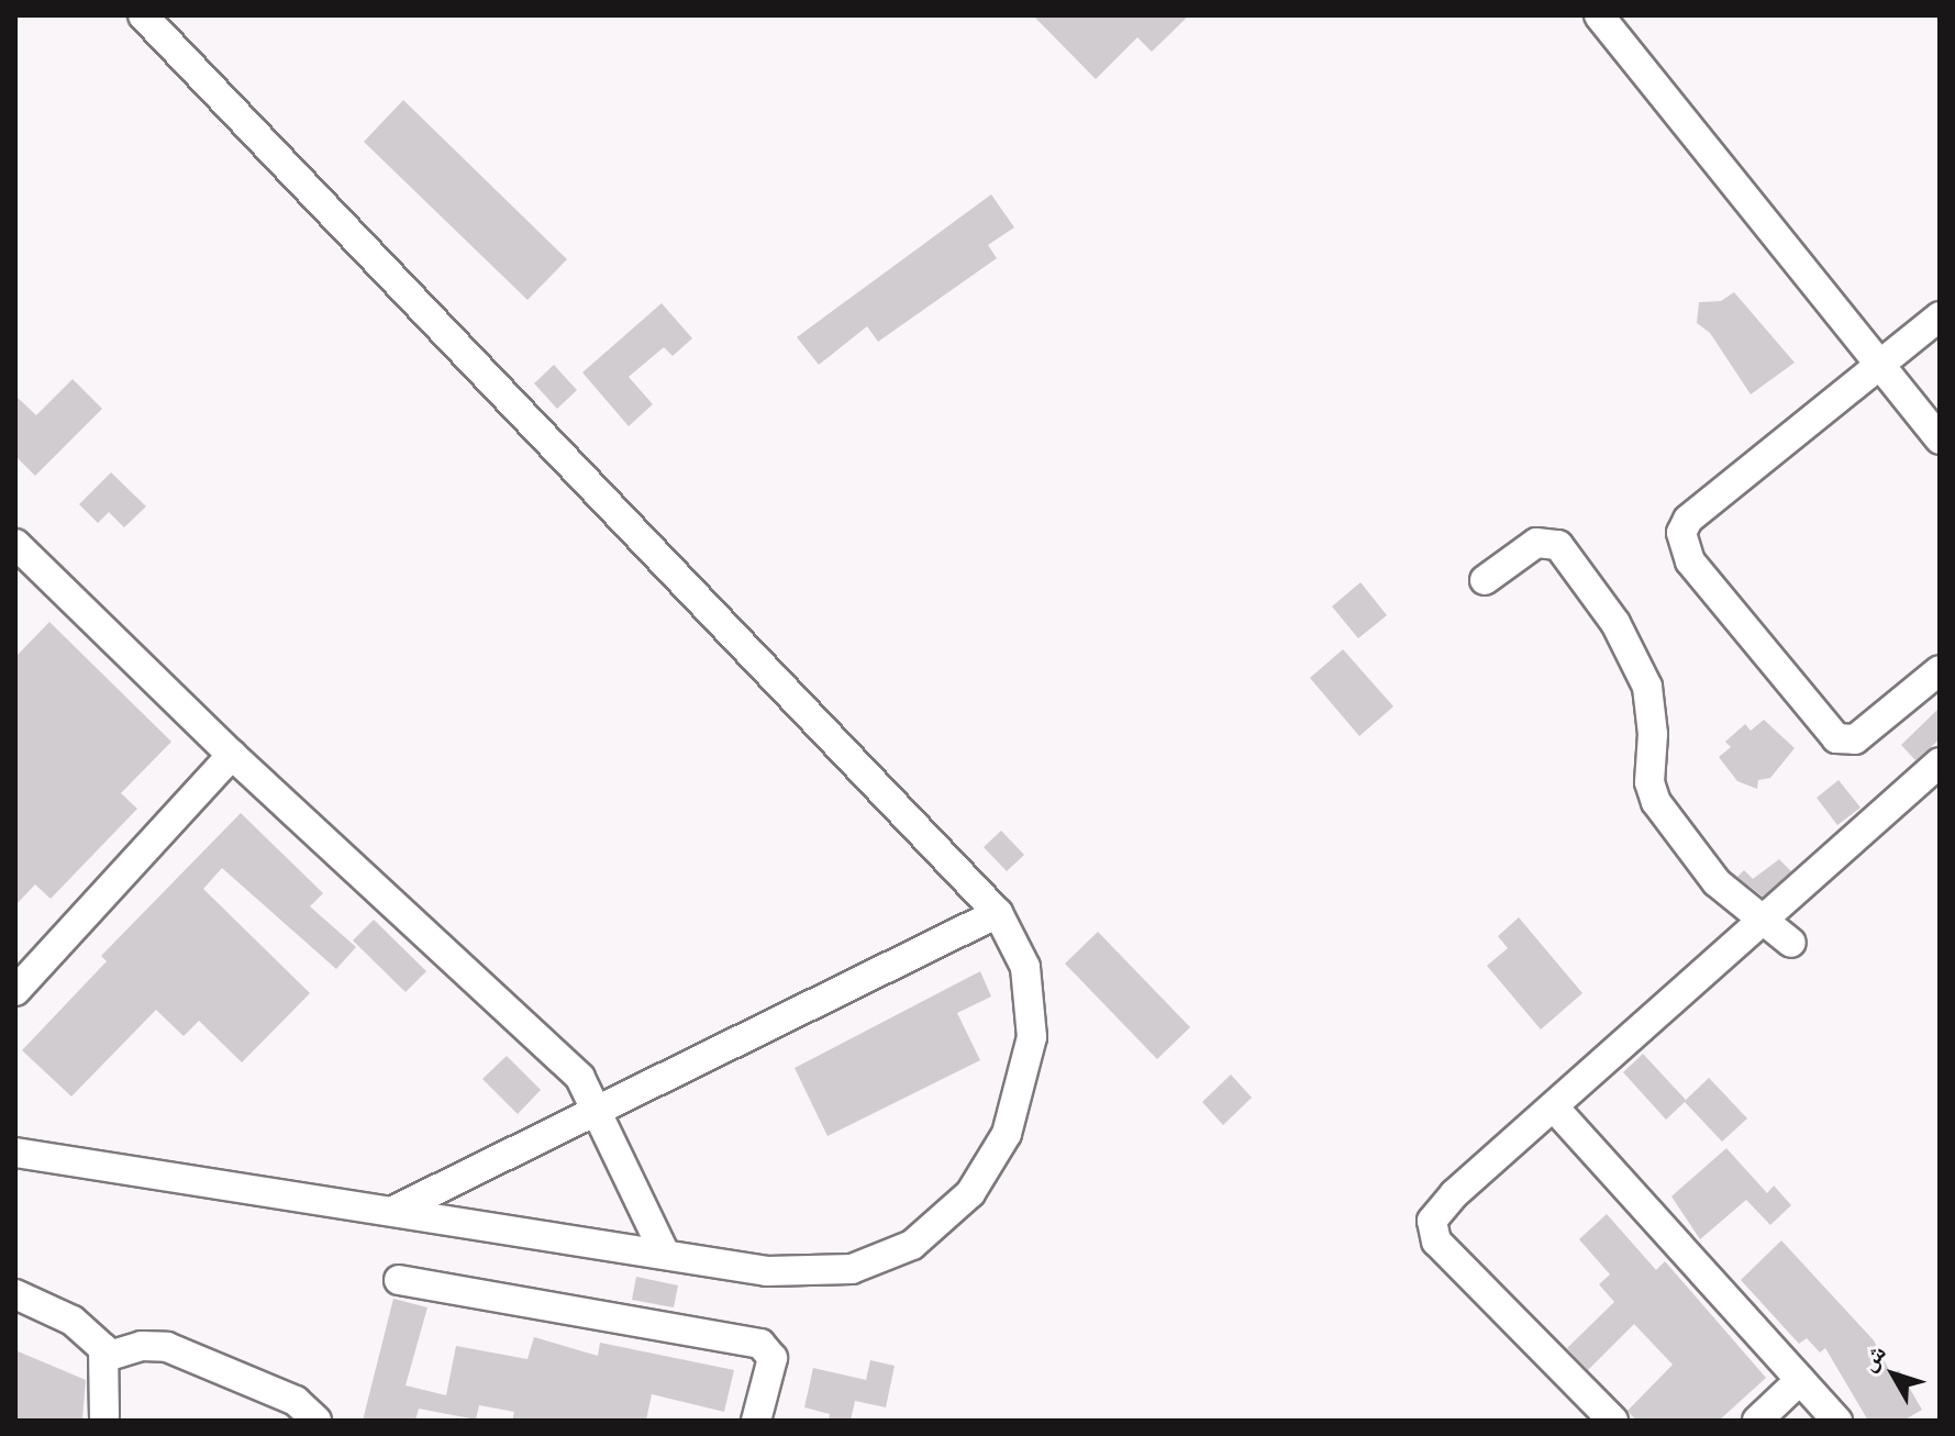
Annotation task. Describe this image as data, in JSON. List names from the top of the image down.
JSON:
{
  "north": "top left"
}
